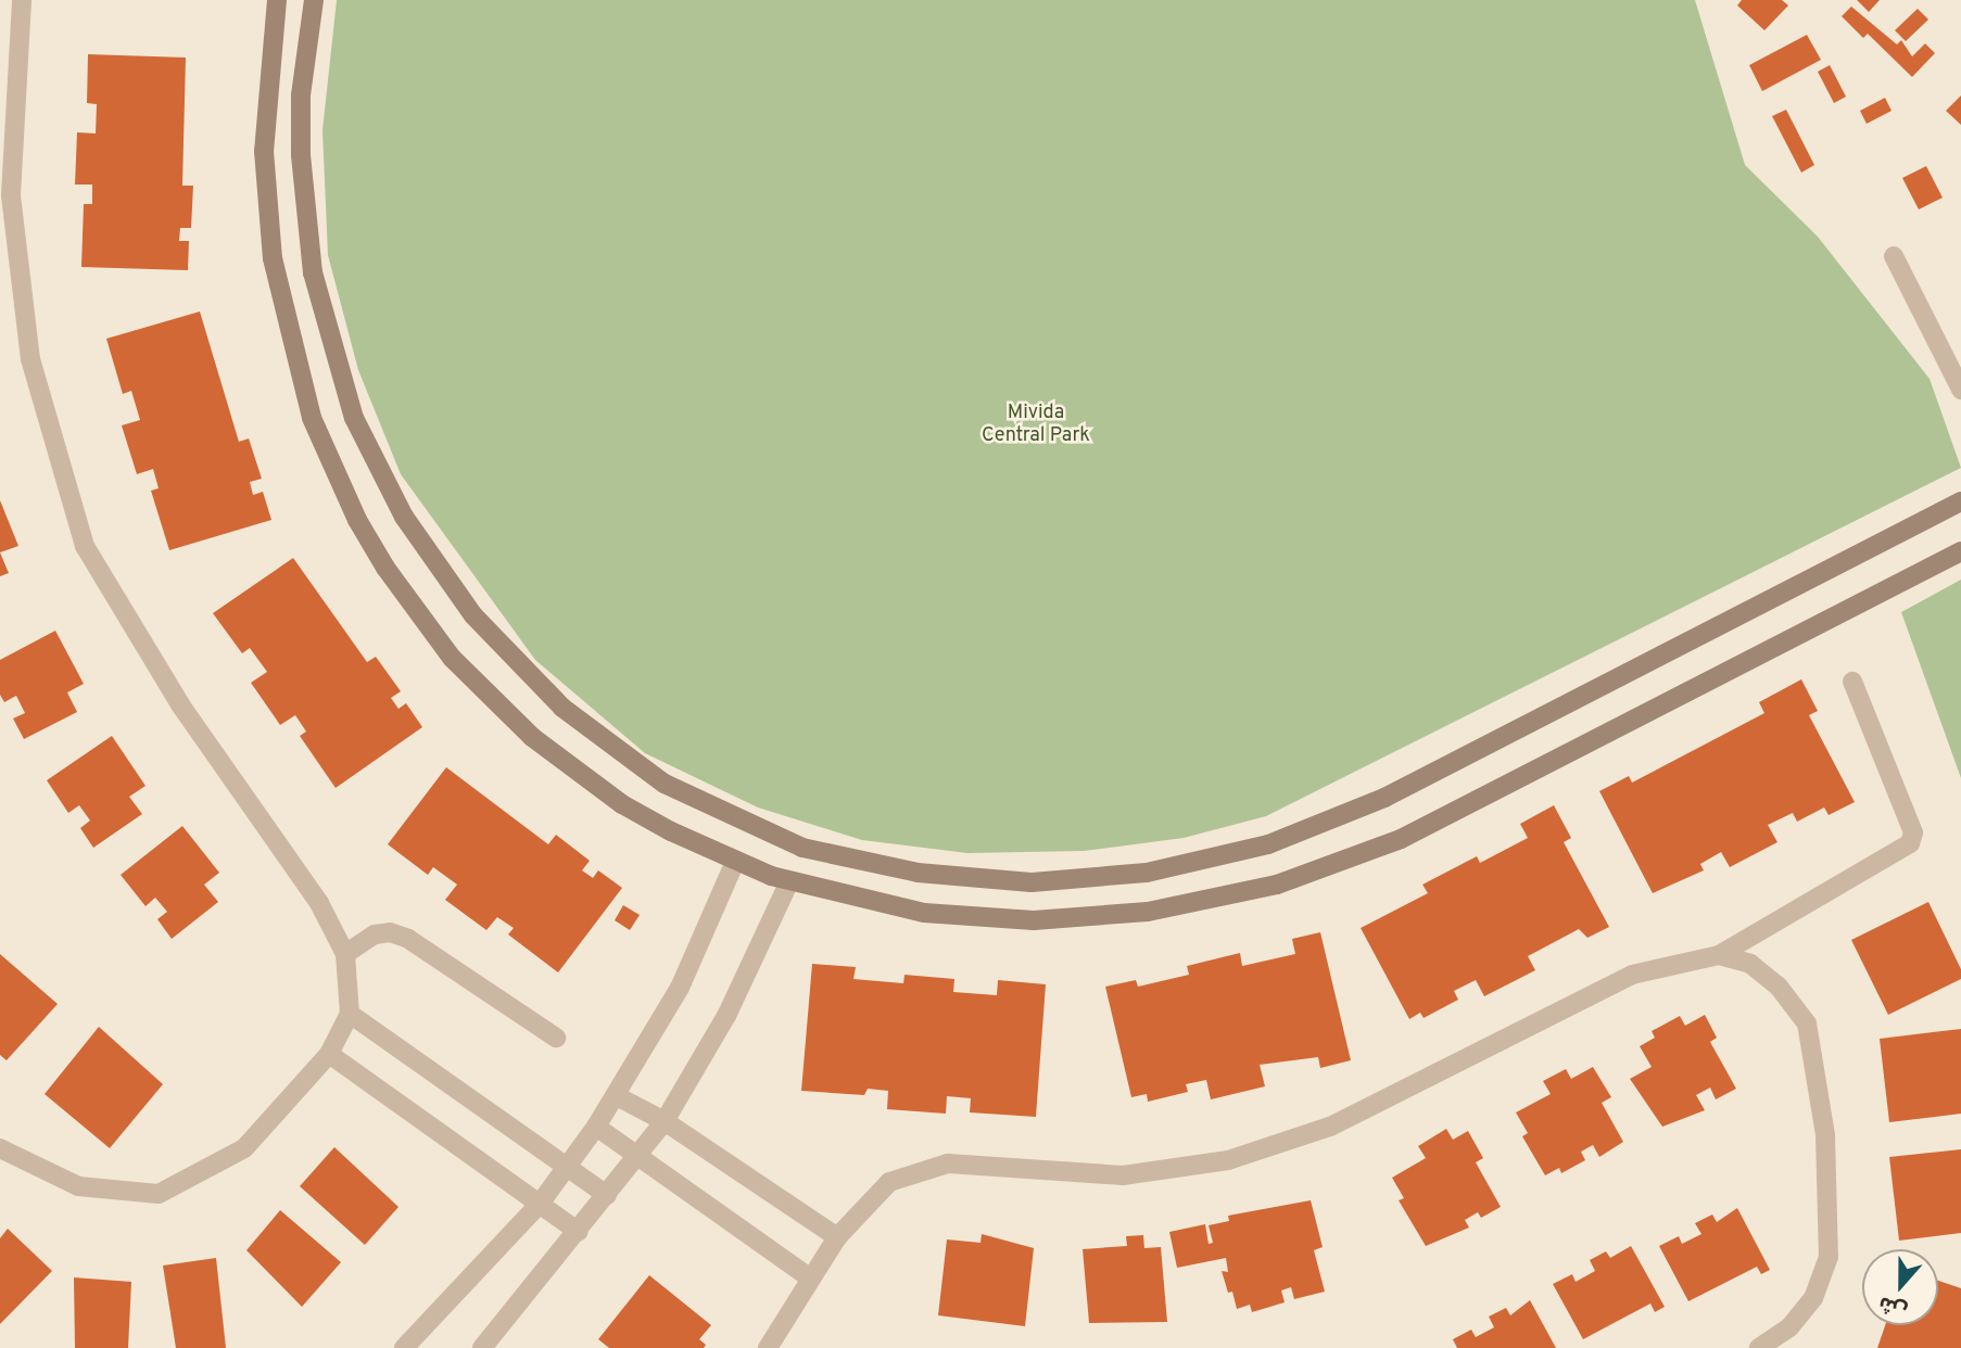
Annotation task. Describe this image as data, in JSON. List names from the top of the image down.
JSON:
{
  "parks": ["Mivida Central Park"],
  "north": "bottom"
}
